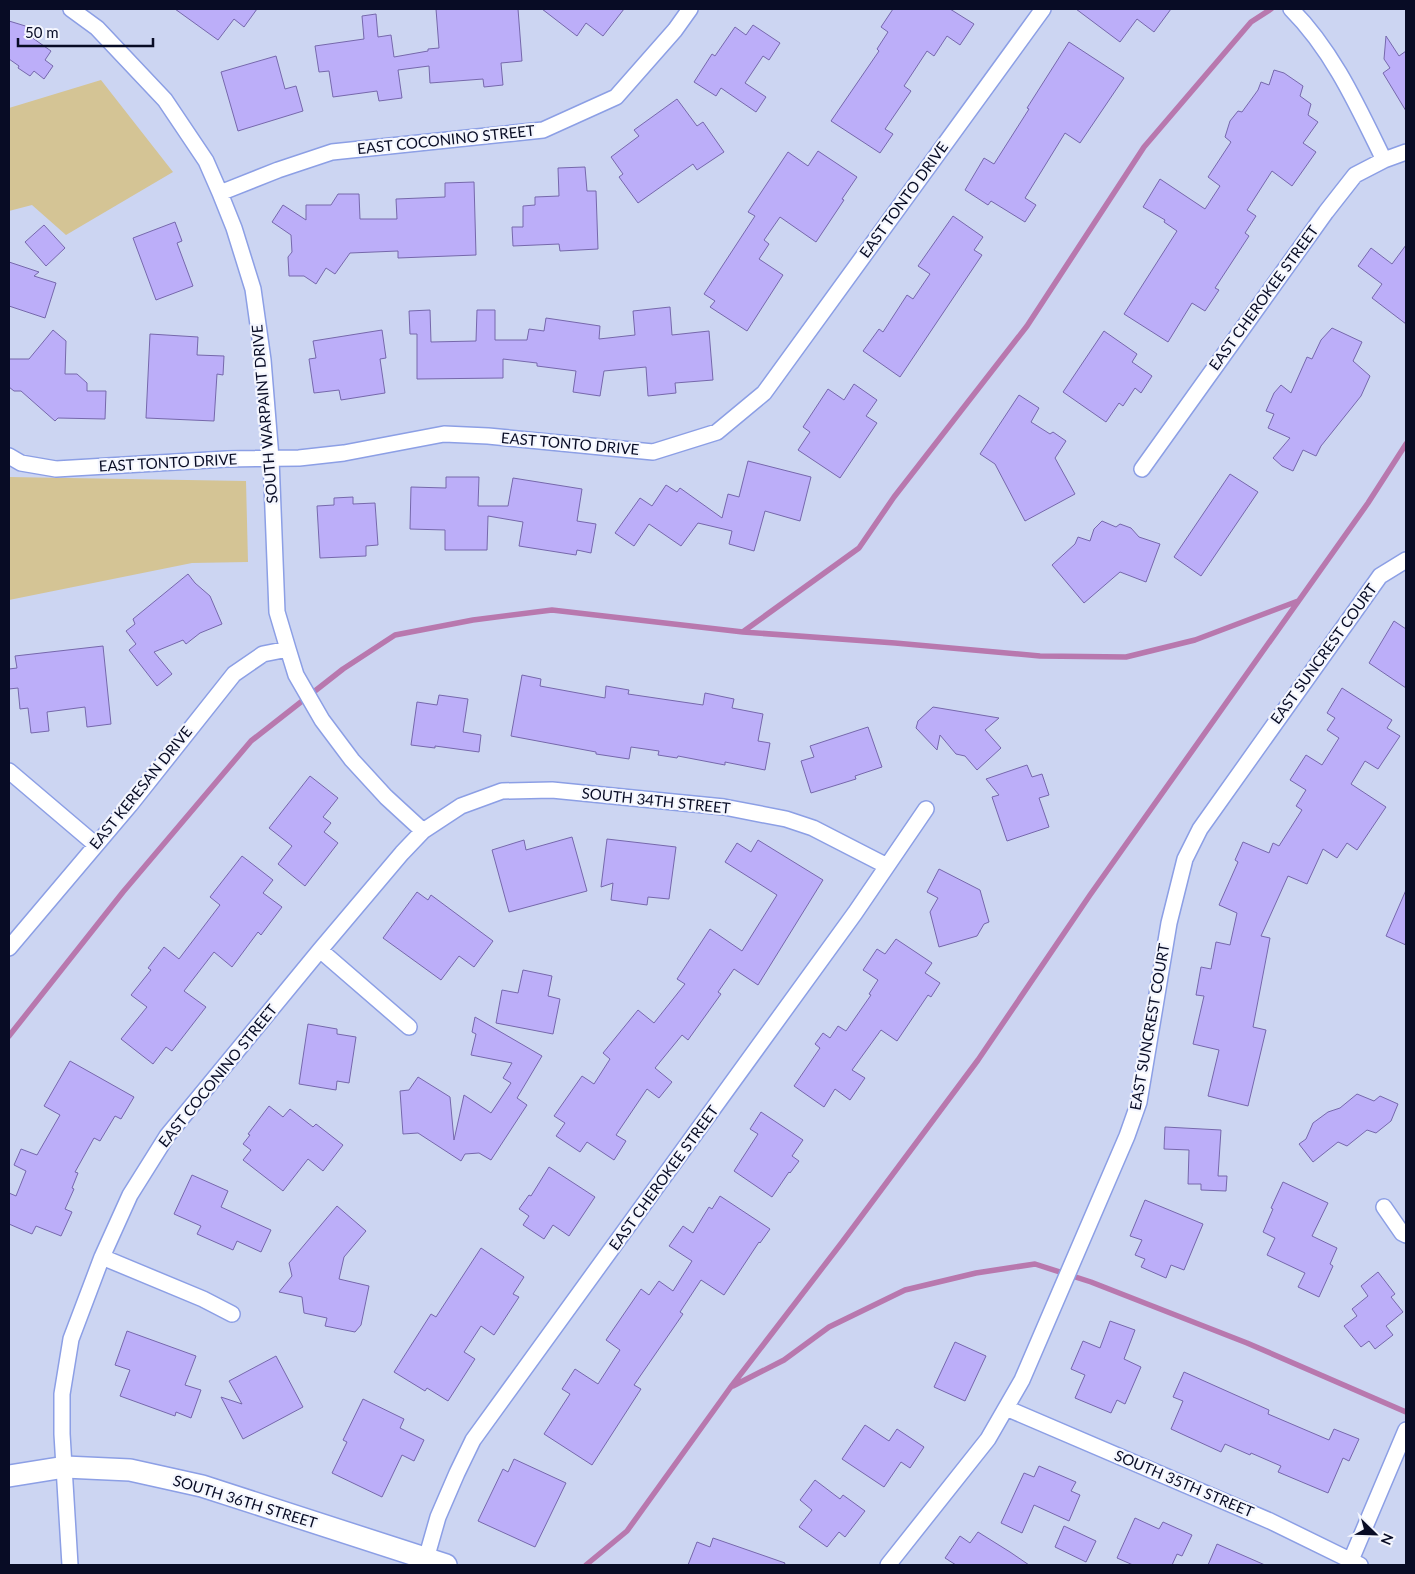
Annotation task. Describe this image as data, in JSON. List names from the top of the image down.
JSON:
{
  "streets": {
    "street": [
      "EAST COCONINO STREET",
      "EAST TONTO DRIVE",
      "EAST CHEROKEE STREET",
      "SOUTH WARPAINT DRIVE",
      "EAST SUNCREST COURT",
      "EAST KERESAN DRIVE",
      "SOUTH 34TH STREET",
      "SOUTH 35TH STREET",
      "SOUTH 36TH STREET"
    ]
  },
  "crossings": [
    ["EAST COCONINO STREET", "SOUTH WARPAINT DRIVE"],
    ["EAST COCONINO STREET", "SOUTH 34TH STREET"],
    ["EAST COCONINO STREET", "SOUTH 36TH STREET"],
    ["EAST TONTO DRIVE", "SOUTH WARPAINT DRIVE"],
    ["EAST CHEROKEE STREET", "SOUTH 34TH STREET"],
    ["EAST CHEROKEE STREET", "SOUTH 36TH STREET"],
    ["SOUTH WARPAINT DRIVE", "EAST KERESAN DRIVE"],
    ["SOUTH WARPAINT DRIVE", "SOUTH 34TH STREET"],
    ["EAST SUNCREST COURT", "SOUTH 35TH STREET"]
  ],
  "scale_bar": "50 m",
  "north": "bottom right"
}
